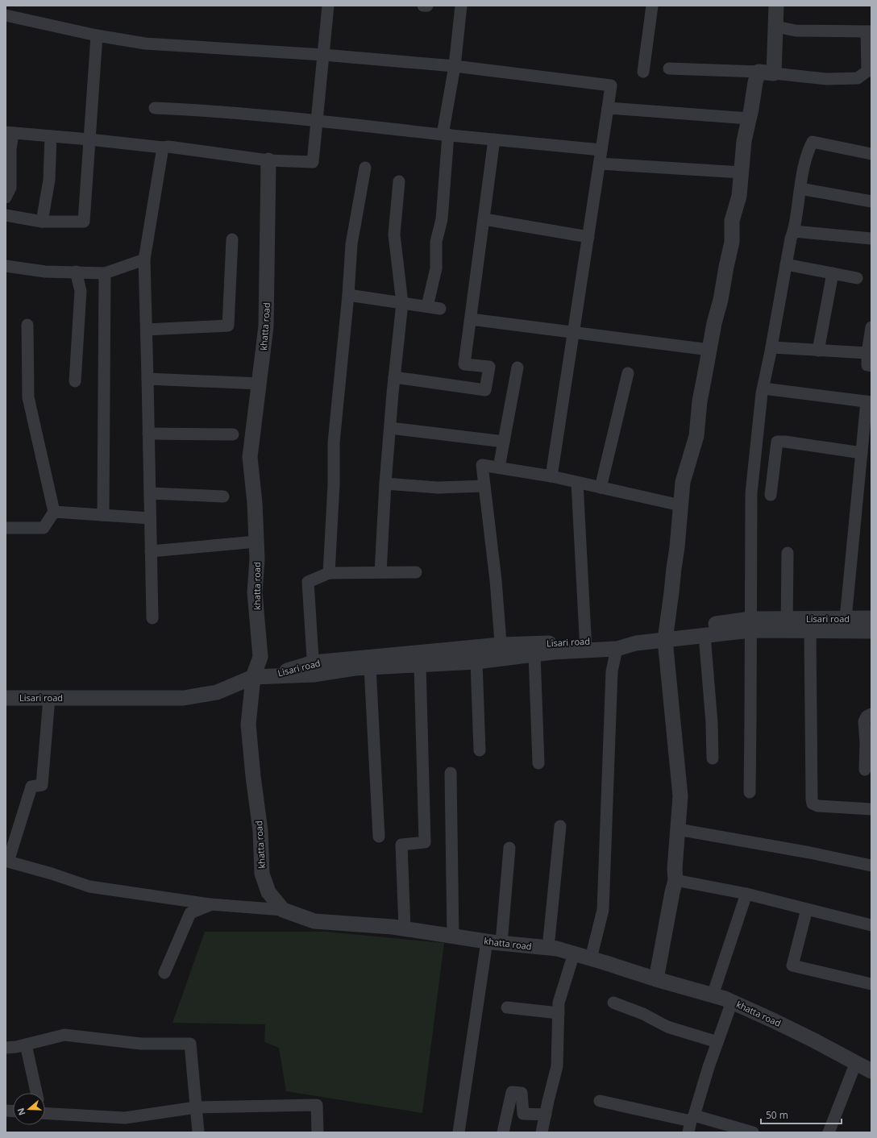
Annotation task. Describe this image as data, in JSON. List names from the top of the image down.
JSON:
{
  "streets": {
    "street": ["khatta road", "Lisari road"]
  },
  "crossings": [
    ["khatta road", "Lisari road"]
  ],
  "scale_bar": "50 m",
  "north": "left"
}
